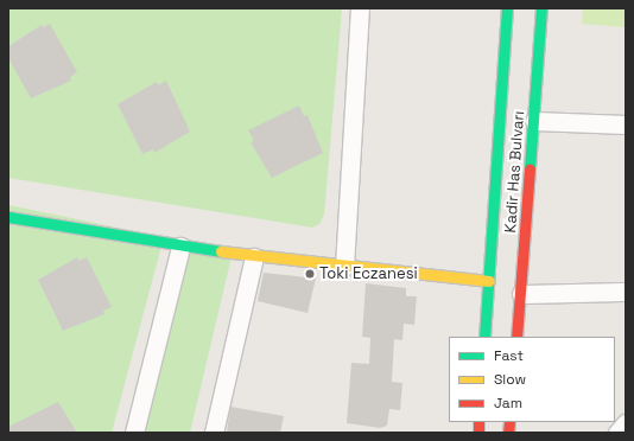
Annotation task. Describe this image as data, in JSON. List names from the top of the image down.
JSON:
{
  "streets": {
    "main road": ["Kadir Has Bulvarı"]
  },
  "places": ["Toki Eczanesi"],
  "legend": ["Fast", "Slow", "Jam"]
}
